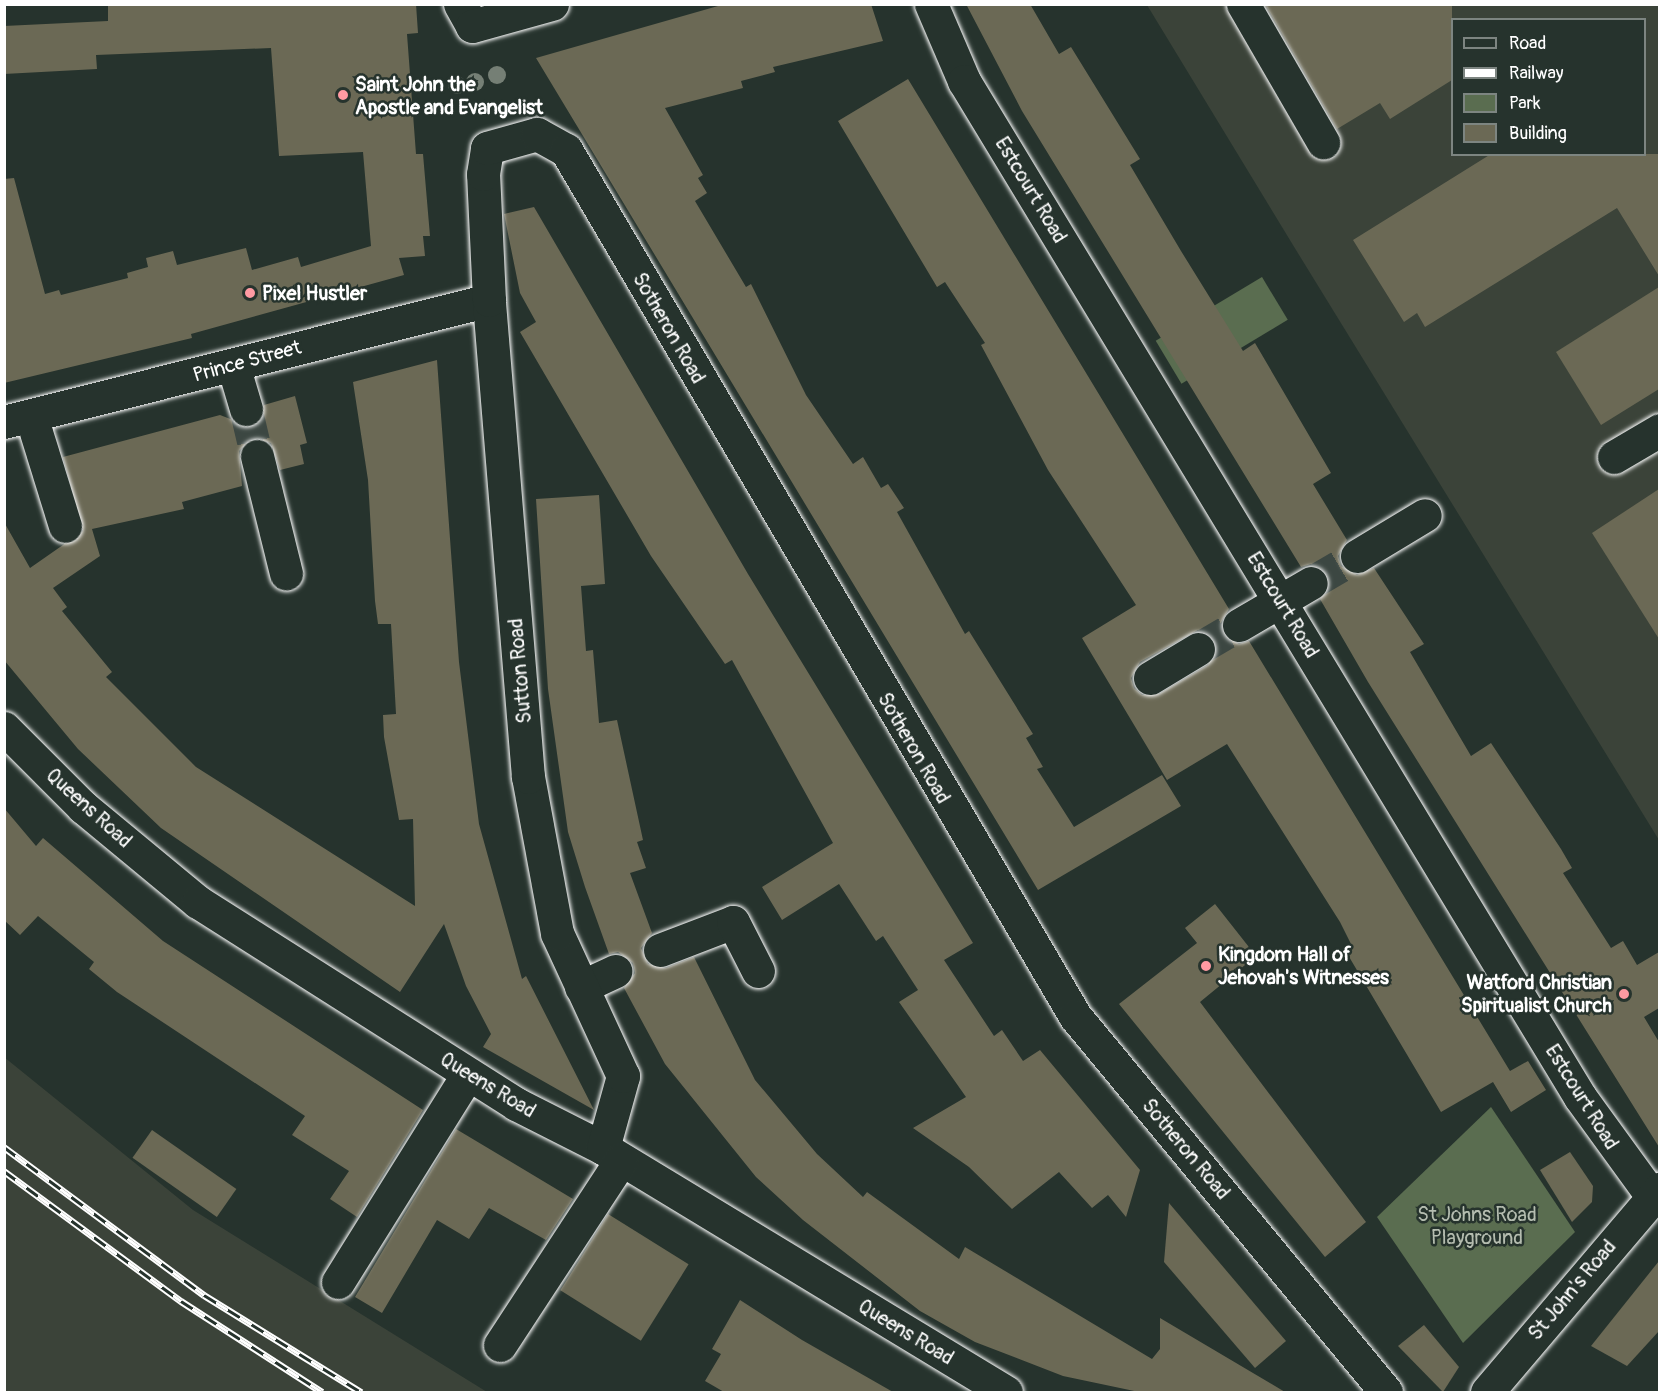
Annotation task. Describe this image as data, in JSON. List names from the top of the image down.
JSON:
{
  "streets": {
    "street": [
      "Estcourt Road",
      "Sotheron Road",
      "Prince Street",
      "Sutton Road",
      "Queens Road",
      "St John's Road"
    ]
  },
  "crossings": [
    ["Estcourt Road", "St John's Road"],
    ["Sotheron Road", "Sutton Road"],
    ["Prince Street", "Sutton Road"],
    ["Sutton Road", "Queens Road"]
  ],
  "parks": ["St Johns Road Playground"],
  "places": [
    "Saint John the Apostle and Evangelist",
    "Pixel Hustler",
    "Kingdom Hall of Jehovah's Witnesses",
    "Watford Christian Spiritualist Church"
  ],
  "legend": [
    "Road",
    "Railway",
    "Park",
    "Building"
  ]
}
